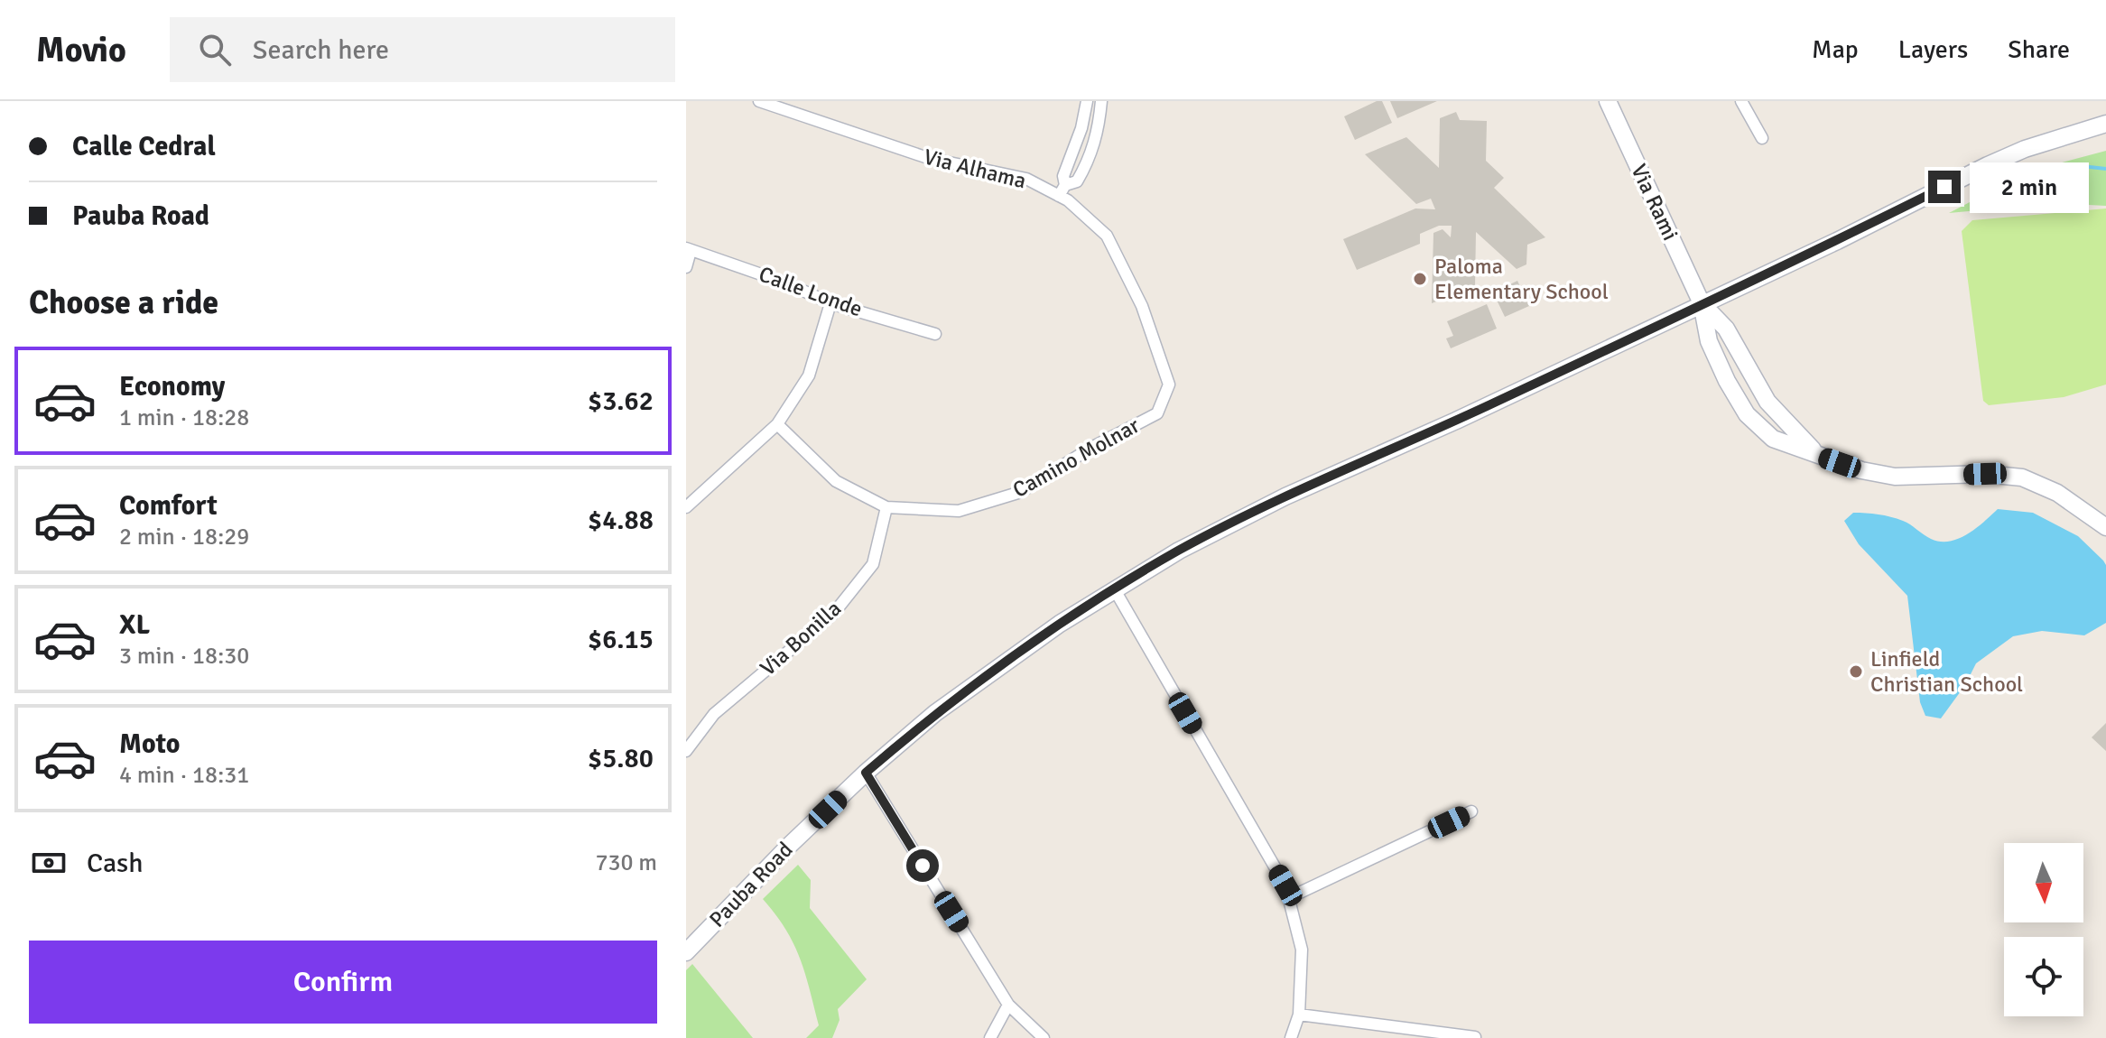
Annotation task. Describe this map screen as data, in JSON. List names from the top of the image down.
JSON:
{
  "streets": {
    "main road": ["Via Rami", "Pauba Road"],
    "street": [
      "Via Alhama",
      "Calle Londe",
      "Camino Molnar",
      "Via Bonilla"
    ]
  },
  "crossings": [
    ["Via Alhama", "Camino Molnar"],
    ["Via Rami", "Pauba Road"],
    ["Camino Molnar", "Via Bonilla"]
  ],
  "places": ["Paloma Elementary School", "Linfield Christian School"],
  "north": "bottom",
  "page": {
    "header": "Movio",
    "search": "Search here",
    "nav": ["Map", "Layers", "Share"],
    "banner": ["Calle Cedral", "Pauba Road"],
    "bubble": "2 min",
    "heading": "Choose a ride",
    "list": [
      {
        "name": "Economy",
        "note": "1 min · 18:28",
        "value": "$3.62"
      },
      {
        "name": "Comfort",
        "note": "2 min · 18:29",
        "value": "$4.88"
      },
      {
        "name": "XL",
        "note": "3 min · 18:30",
        "value": "$6.15"
      },
      {
        "name": "Moto",
        "note": "4 min · 18:31",
        "value": "$5.80"
      }
    ],
    "pay": ["Cash", "730 m"],
    "buttons": "Confirm"
  }
}
